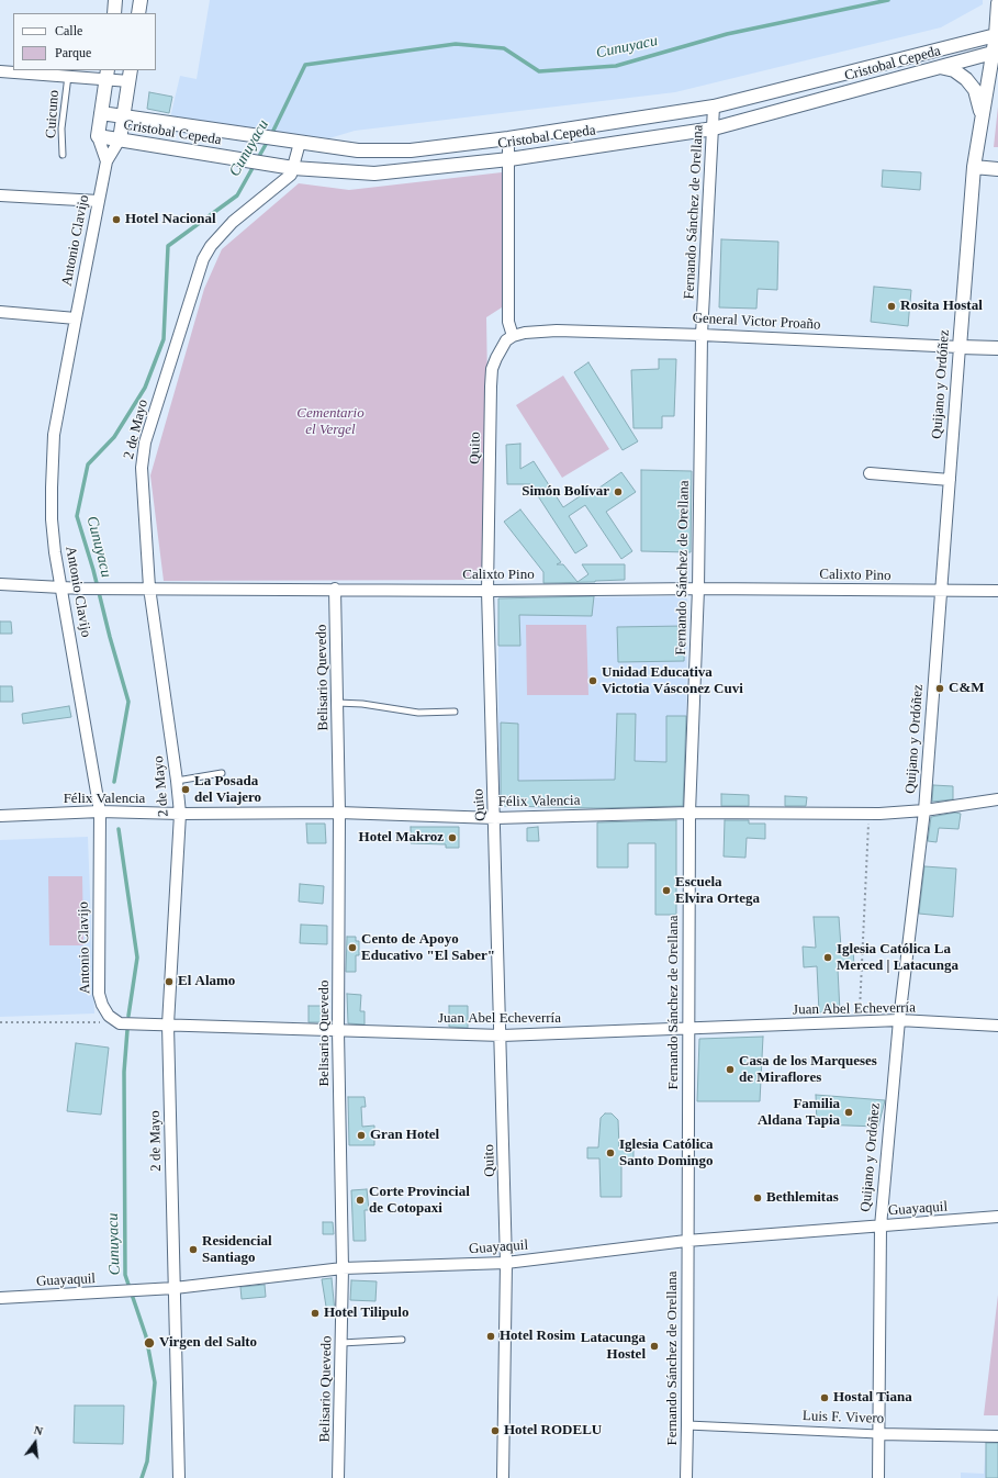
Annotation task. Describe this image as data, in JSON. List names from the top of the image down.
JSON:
{
  "streets": {
    "street": [
      "Cristobal Cepeda",
      "Fernando Sánchez de Orellana",
      "Antonio Clavijo",
      "General Victor Proaño",
      "Quijano y Ordóñez",
      "2 de Mayo",
      "Quito",
      "Calixto Pino",
      "Belisario Quevedo",
      "Félix Valencia",
      "Juan Abel Echeverría",
      "Guayaquil",
      "Luis F. Vivero"
    ],
    "lane": ["Cuicuno"]
  },
  "crossings": [
    ["Cristobal Cepeda", "Fernando Sánchez de Orellana"],
    ["Cristobal Cepeda", "Antonio Clavijo"],
    ["Cristobal Cepeda", "Quijano y Ordóñez"],
    ["Cristobal Cepeda", "2 de Mayo"],
    ["Fernando Sánchez de Orellana", "General Victor Proaño"],
    ["Fernando Sánchez de Orellana", "Calixto Pino"],
    ["Fernando Sánchez de Orellana", "Félix Valencia"],
    ["Fernando Sánchez de Orellana", "Juan Abel Echeverría"],
    ["Fernando Sánchez de Orellana", "Guayaquil"],
    ["Fernando Sánchez de Orellana", "Luis F. Vivero"],
    ["Antonio Clavijo", "Calixto Pino"],
    ["Antonio Clavijo", "Félix Valencia"],
    ["Antonio Clavijo", "Juan Abel Echeverría"],
    ["General Victor Proaño", "Quijano y Ordóñez"],
    ["General Victor Proaño", "Quito"],
    ["Quijano y Ordóñez", "Calixto Pino"],
    ["Quijano y Ordóñez", "Félix Valencia"],
    ["Quijano y Ordóñez", "Juan Abel Echeverría"],
    ["Quijano y Ordóñez", "Guayaquil"],
    ["Quijano y Ordóñez", "Luis F. Vivero"],
    ["2 de Mayo", "Calixto Pino"],
    ["2 de Mayo", "Félix Valencia"],
    ["2 de Mayo", "Juan Abel Echeverría"],
    ["2 de Mayo", "Guayaquil"],
    ["Quito", "Calixto Pino"],
    ["Quito", "Félix Valencia"],
    ["Quito", "Juan Abel Echeverría"],
    ["Quito", "Guayaquil"],
    ["Calixto Pino", "Belisario Quevedo"],
    ["Belisario Quevedo", "Félix Valencia"],
    ["Belisario Quevedo", "Juan Abel Echeverría"],
    ["Belisario Quevedo", "Guayaquil"]
  ],
  "water": ["Cunuyacu"],
  "parks": ["Cementario el Vergel"],
  "places": [
    "Hotel Nacional",
    "Rosita Hostal",
    "Simón Bolívar",
    "Unidad Educativa Victotia Vásconez Cuvi",
    "C&M",
    "La Posada del Viajero",
    "Hotel Makroz",
    "Escuela Elvira Ortega",
    "Cento de Apoyo Educativo \"El Saber\"",
    "Iglesia Católica La Merced | Latacunga",
    "El Alamo",
    "Casa de los Marqueses de Miraflores",
    "Familia Aldana Tapia",
    "Gran Hotel",
    "Iglesia Católica Santo Domingo",
    "Bethlemitas",
    "Corte Provincial de Cotopaxi",
    "Residencial Santiago",
    "Hotel Tilipulo",
    "Hotel Rosim",
    "Virgen del Salto",
    "Latacunga Hostel",
    "Hostal Tiana",
    "Hotel RODELU"
  ],
  "legend": ["Calle", "Parque"],
  "north": "top"
}
